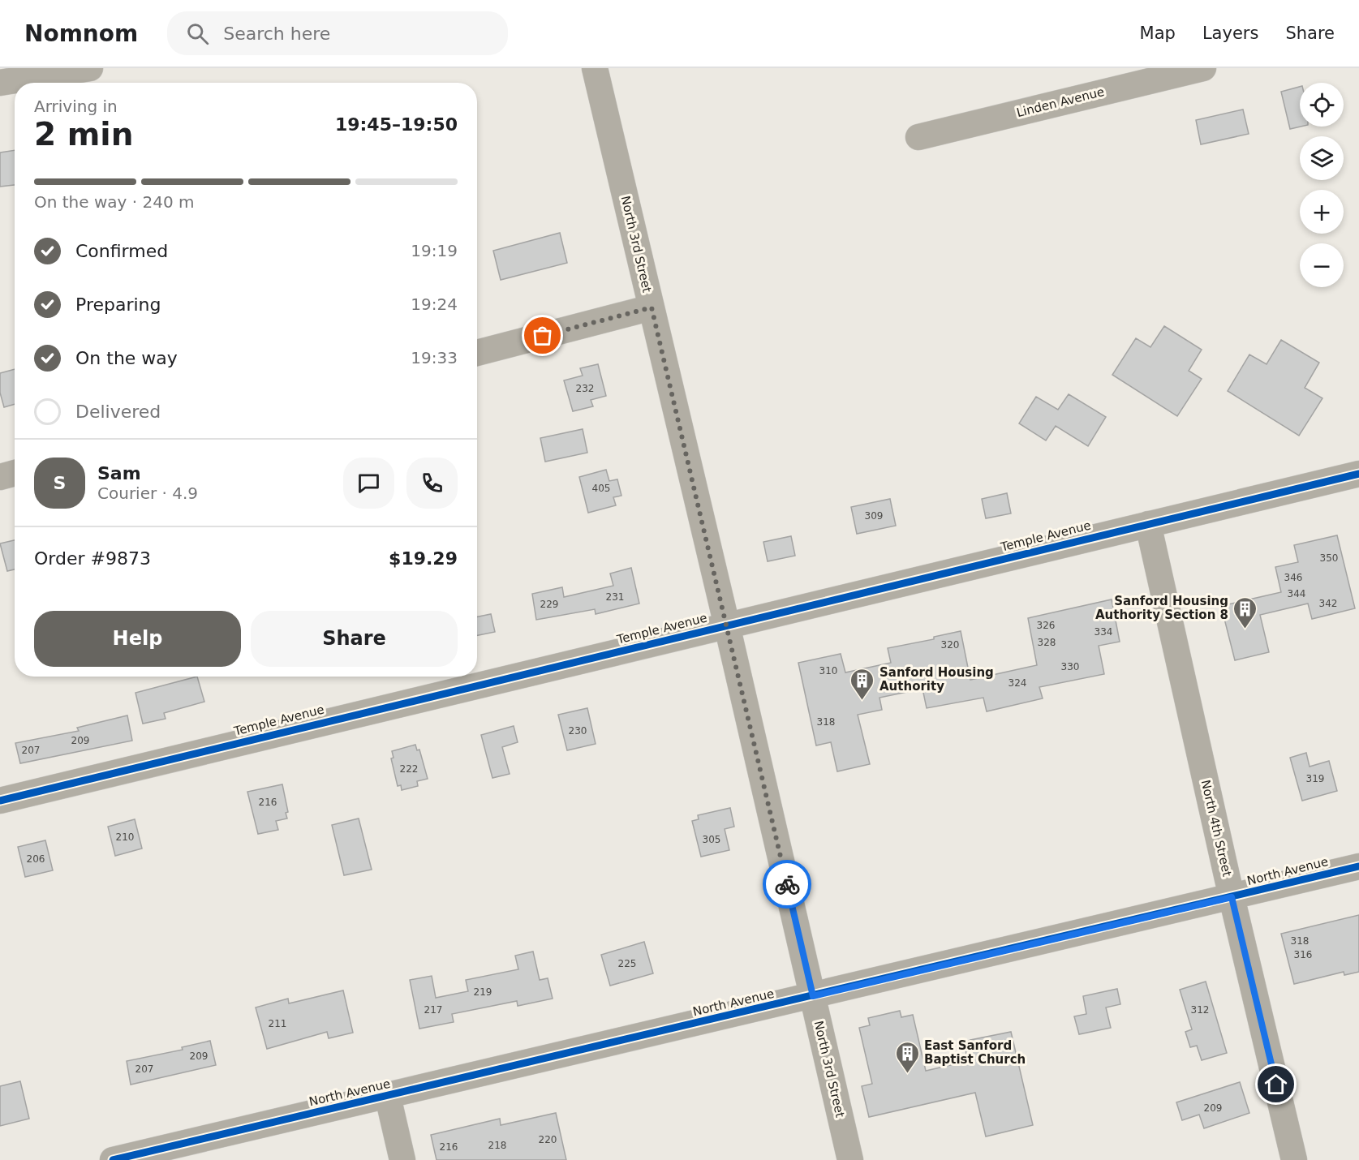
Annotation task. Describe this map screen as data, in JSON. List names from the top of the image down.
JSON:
{
  "streets": {
    "street": [
      "Linden Avenue",
      "North 3rd Street",
      "Temple Avenue",
      "North 4th Street",
      "North Avenue"
    ]
  },
  "crossings": [
    ["North 3rd Street", "Temple Avenue"],
    ["North 3rd Street", "North Avenue"],
    ["Temple Avenue", "North 4th Street"],
    ["North 4th Street", "North Avenue"]
  ],
  "places": {
    "building": ["Sanford Housing Authority Section 8", "Sanford Housing Authority", "East Sanford Baptist Church"]
  },
  "house_numbers": [
    "232",
    "405",
    "309",
    "350",
    "346",
    "344",
    "231",
    "342",
    "229",
    "326",
    "334",
    "328",
    "320",
    "330",
    "310",
    "324",
    "318",
    "230",
    "209",
    "207",
    "222",
    "319",
    "216",
    "210",
    "305",
    "206",
    "318",
    "316",
    "225",
    "219",
    "217",
    "312",
    "211",
    "209",
    "207",
    "209",
    "220",
    "218",
    "216"
  ],
  "page": {
    "header": "Nomnom",
    "search": "Search here",
    "nav": ["Map", "Layers", "Share"],
    "map_buttons": ["+", "−"],
    "heading": ["2 min", "Arriving in", "19:45–19:50"],
    "panel": [
      "Sam",
      "Courier · 4.9",
      "Order #9873",
      "$19.29"
    ],
    "bar": "On the way · 240 m",
    "list": [
      ["Confirmed", "19:19"],
      ["Preparing", "19:24"],
      ["On the way", "19:33"],
      "Delivered"
    ],
    "round": "S",
    "buttons": ["Help", "Share"]
  }
}
